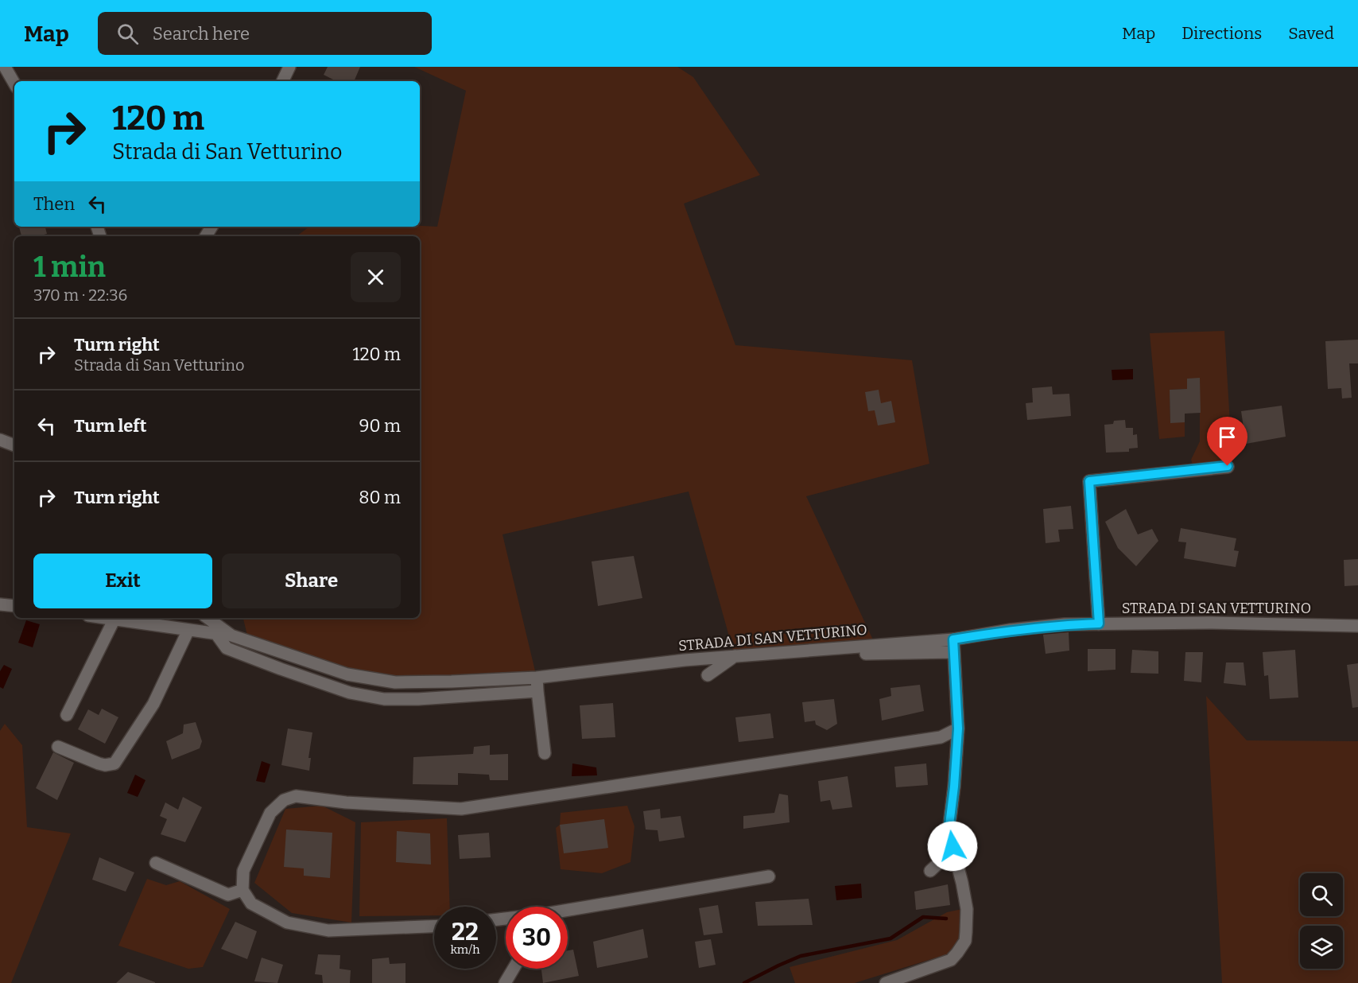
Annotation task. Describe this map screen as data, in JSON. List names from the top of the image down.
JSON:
{
  "streets": {
    "street": ["STRADA DI SAN VETTURINO"]
  },
  "page": {
    "header": "Map",
    "search": "Search here",
    "nav": ["Map", "Directions", "Saved"],
    "turn": ["120 m", "Strada di San Vetturino"],
    "then": "Then",
    "heading": ["1 min", "370 m · 22:36"],
    "list": [
      {
        "name": "Turn right",
        "note": "Strada di San Vetturino",
        "value": "120 m"
      },
      {
        "name": "Turn left",
        "value": "90 m"
      },
      {
        "name": "Turn right",
        "value": "80 m"
      }
    ],
    "buttons": ["Exit", "Share"],
    "speed": "22 km/h",
    "limit": "30"
  }
}
